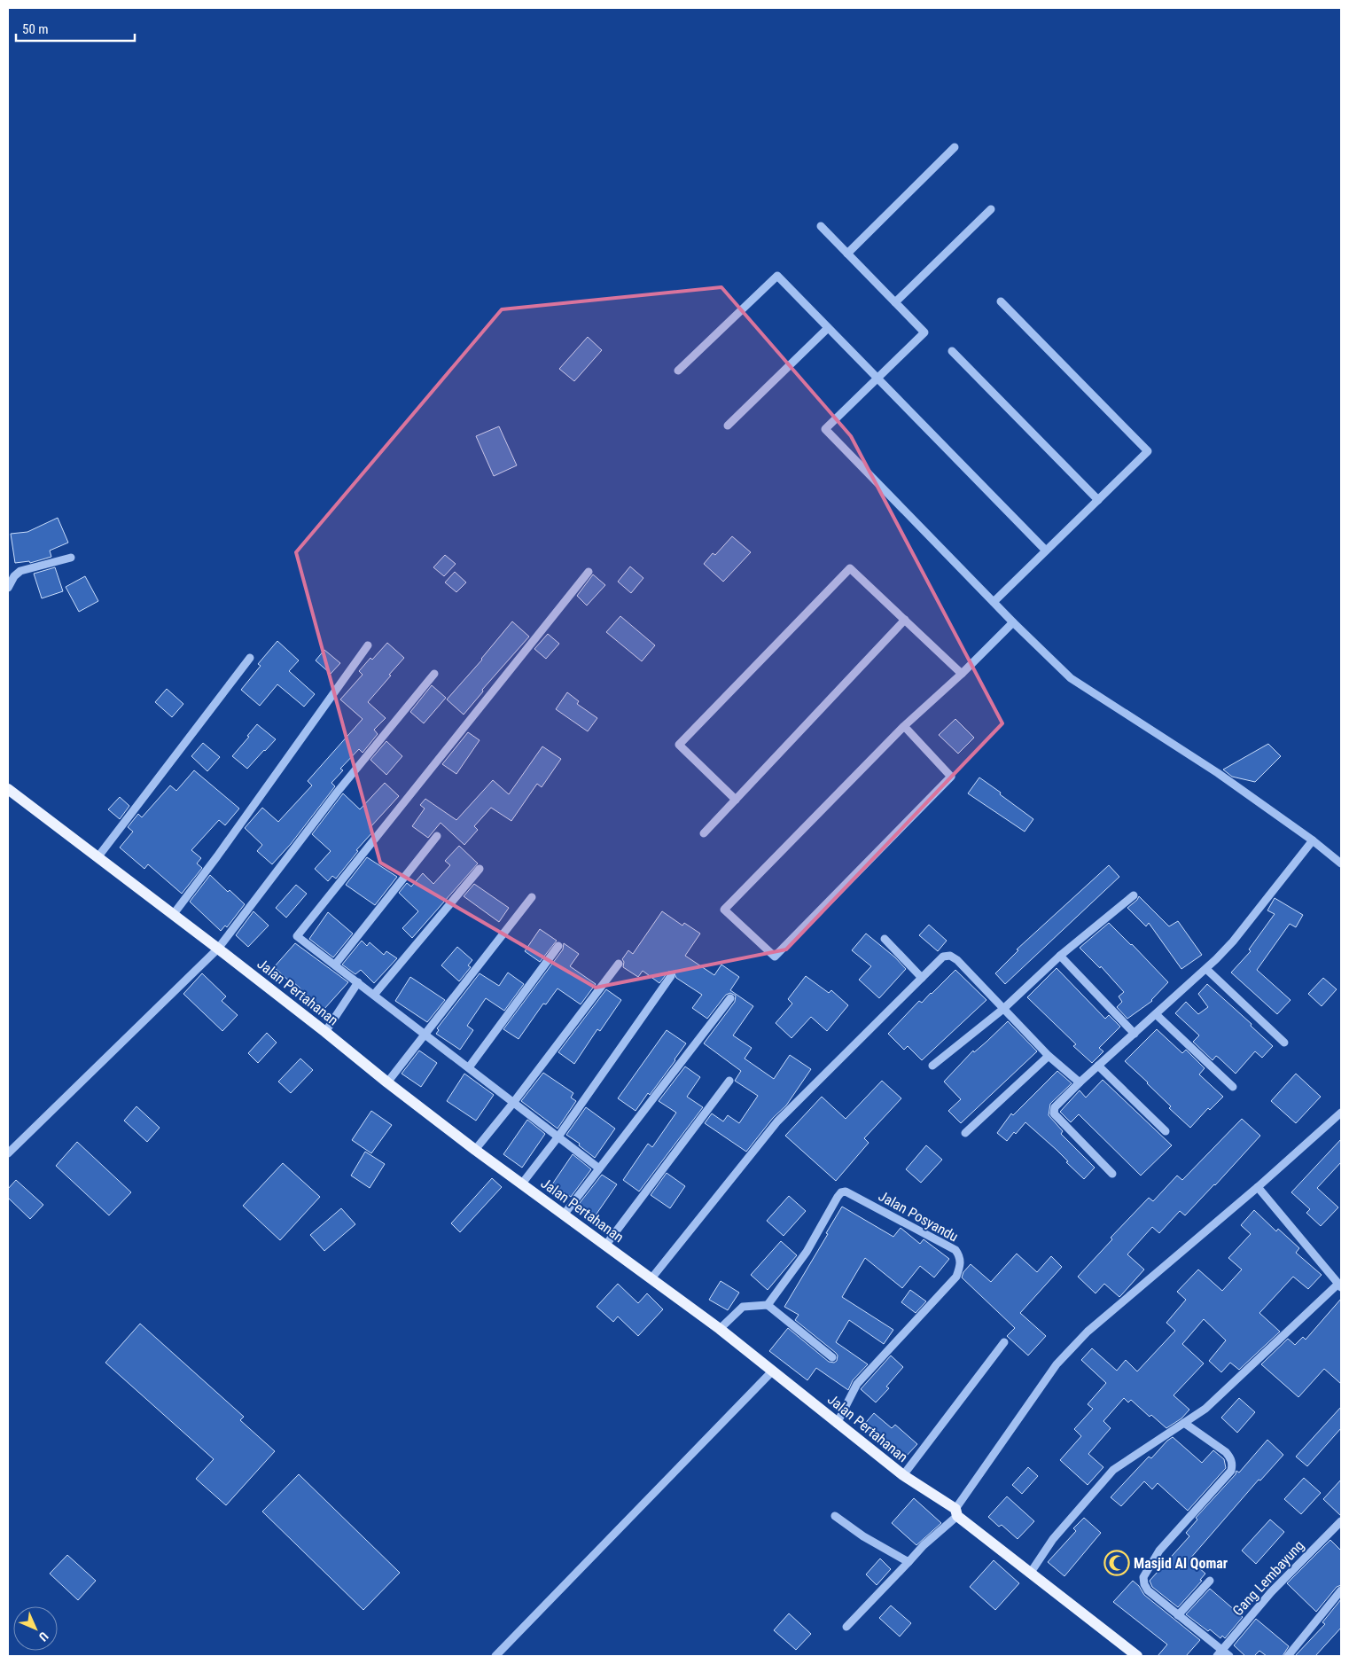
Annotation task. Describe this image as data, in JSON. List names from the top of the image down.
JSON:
{
  "streets": {
    "main road": ["Jalan Pertahanan"],
    "street": ["Jalan Posyandu", "Gang Lembayung"]
  },
  "crossings": [
    ["Jalan Pertahanan", "Jalan Posyandu"]
  ],
  "places": {
    "mosque": ["Masjid Al Qomar"]
  },
  "scale_bar": "50 m",
  "north": "bottom right"
}
